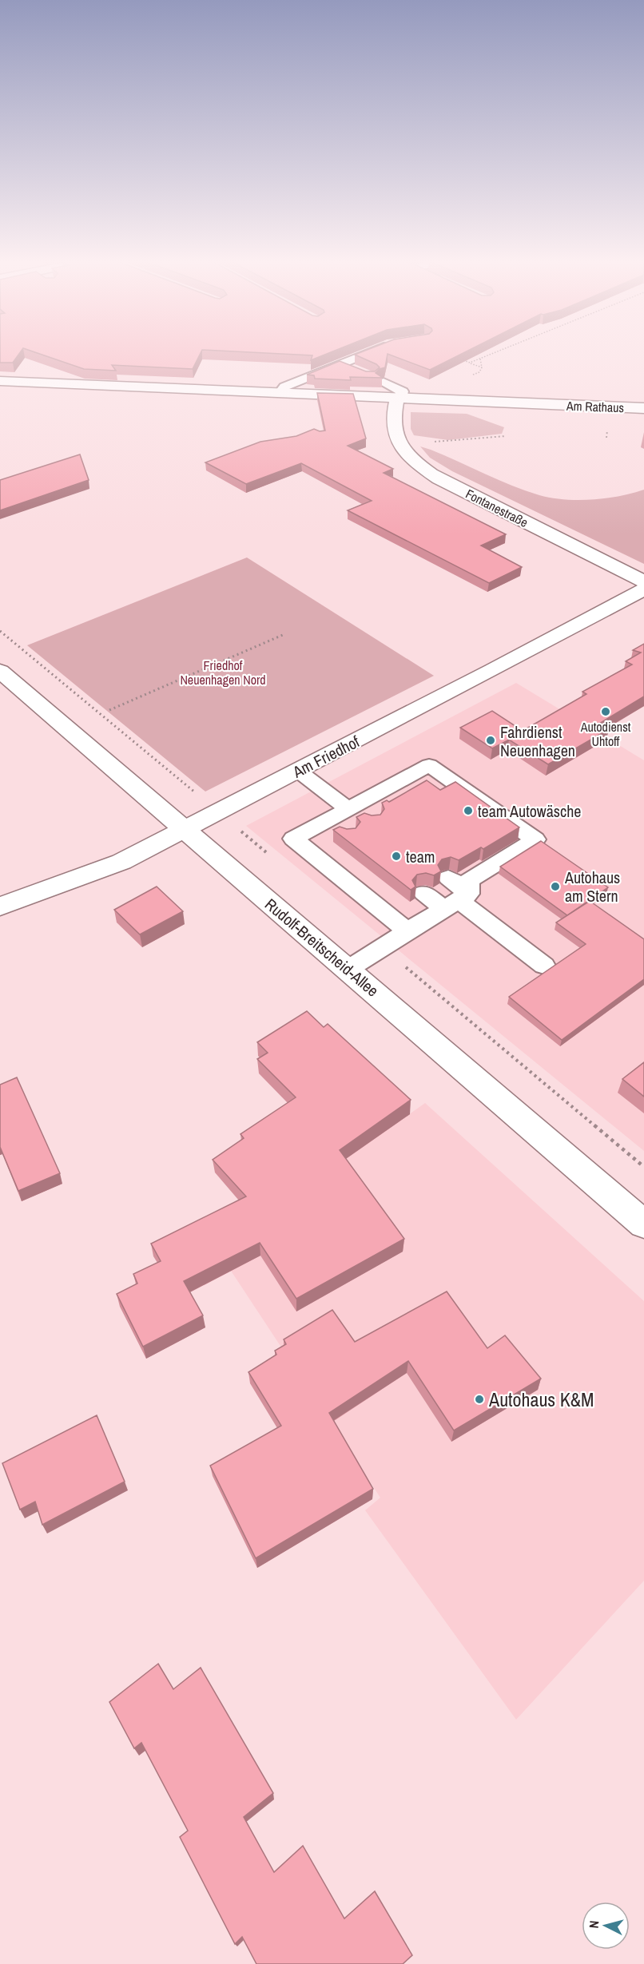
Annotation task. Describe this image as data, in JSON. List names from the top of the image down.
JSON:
{
  "streets": {
    "street": [
      "Am Rathaus",
      "Fontanestraße",
      "Am Friedhof",
      "Rudolf-Breitscheid-Allee"
    ]
  },
  "crossings": [
    ["Am Rathaus", "Fontanestraße"],
    ["Am Friedhof", "Rudolf-Breitscheid-Allee"]
  ],
  "parks": ["Friedhof Neuenhagen Nord"],
  "places": [
    "Autodienst Uhtoff",
    "Fahrdienst Neuenhagen",
    "team Autowäsche",
    "team",
    "Autohaus am Stern",
    "Autohaus K&M"
  ],
  "north": "left"
}
